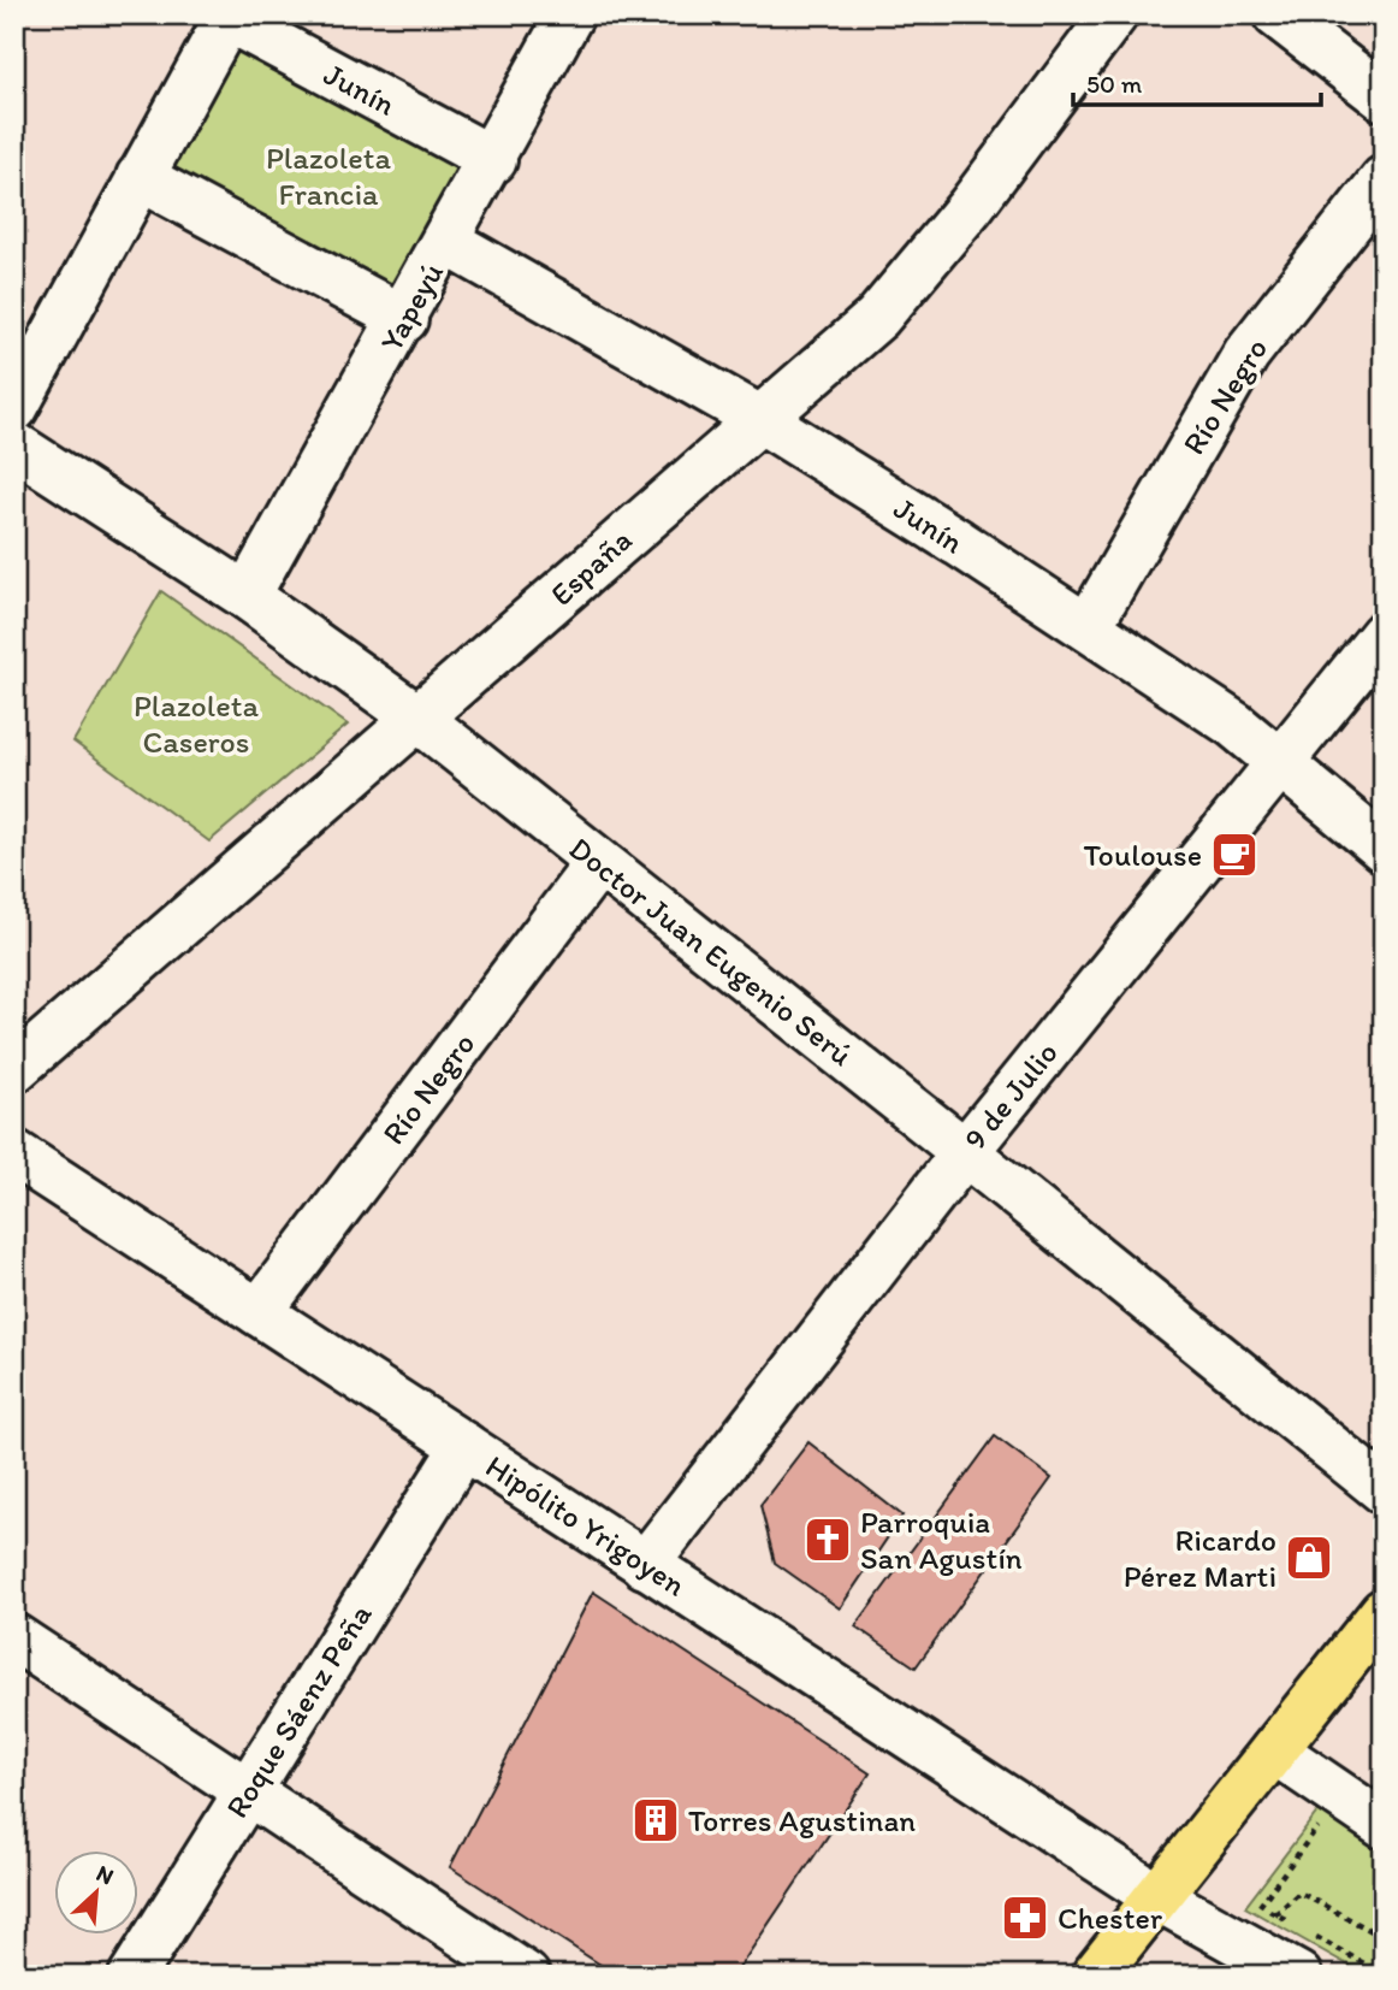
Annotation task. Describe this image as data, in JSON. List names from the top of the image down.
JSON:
{
  "streets": {
    "street": [
      "Junín",
      "Yapeyú",
      "Río Negro",
      "España",
      "Doctor Juan Eugenio Serú",
      "9 de Julio",
      "Hipólito Yrigoyen",
      "Roque Sáenz Peña"
    ]
  },
  "crossings": [
    ["Junín", "Yapeyú"],
    ["Junín", "Río Negro"],
    ["Junín", "España"],
    ["Junín", "9 de Julio"],
    ["Yapeyú", "Doctor Juan Eugenio Serú"],
    ["Río Negro", "Doctor Juan Eugenio Serú"],
    ["Río Negro", "Hipólito Yrigoyen"],
    ["España", "Doctor Juan Eugenio Serú"],
    ["Doctor Juan Eugenio Serú", "9 de Julio"],
    ["9 de Julio", "Hipólito Yrigoyen"],
    ["Hipólito Yrigoyen", "Roque Sáenz Peña"]
  ],
  "parks": ["Plazoleta Francia", "Plazoleta Caseros"],
  "places": {
    "cafe": ["Toulouse"],
    "church": ["Parroquia San Agustín"],
    "shop": ["Ricardo Pérez Marti"],
    "building": ["Torres Agustinan"],
    "pharmacy": ["Chester"]
  },
  "scale_bar": "50 m",
  "north": "top right"
}
